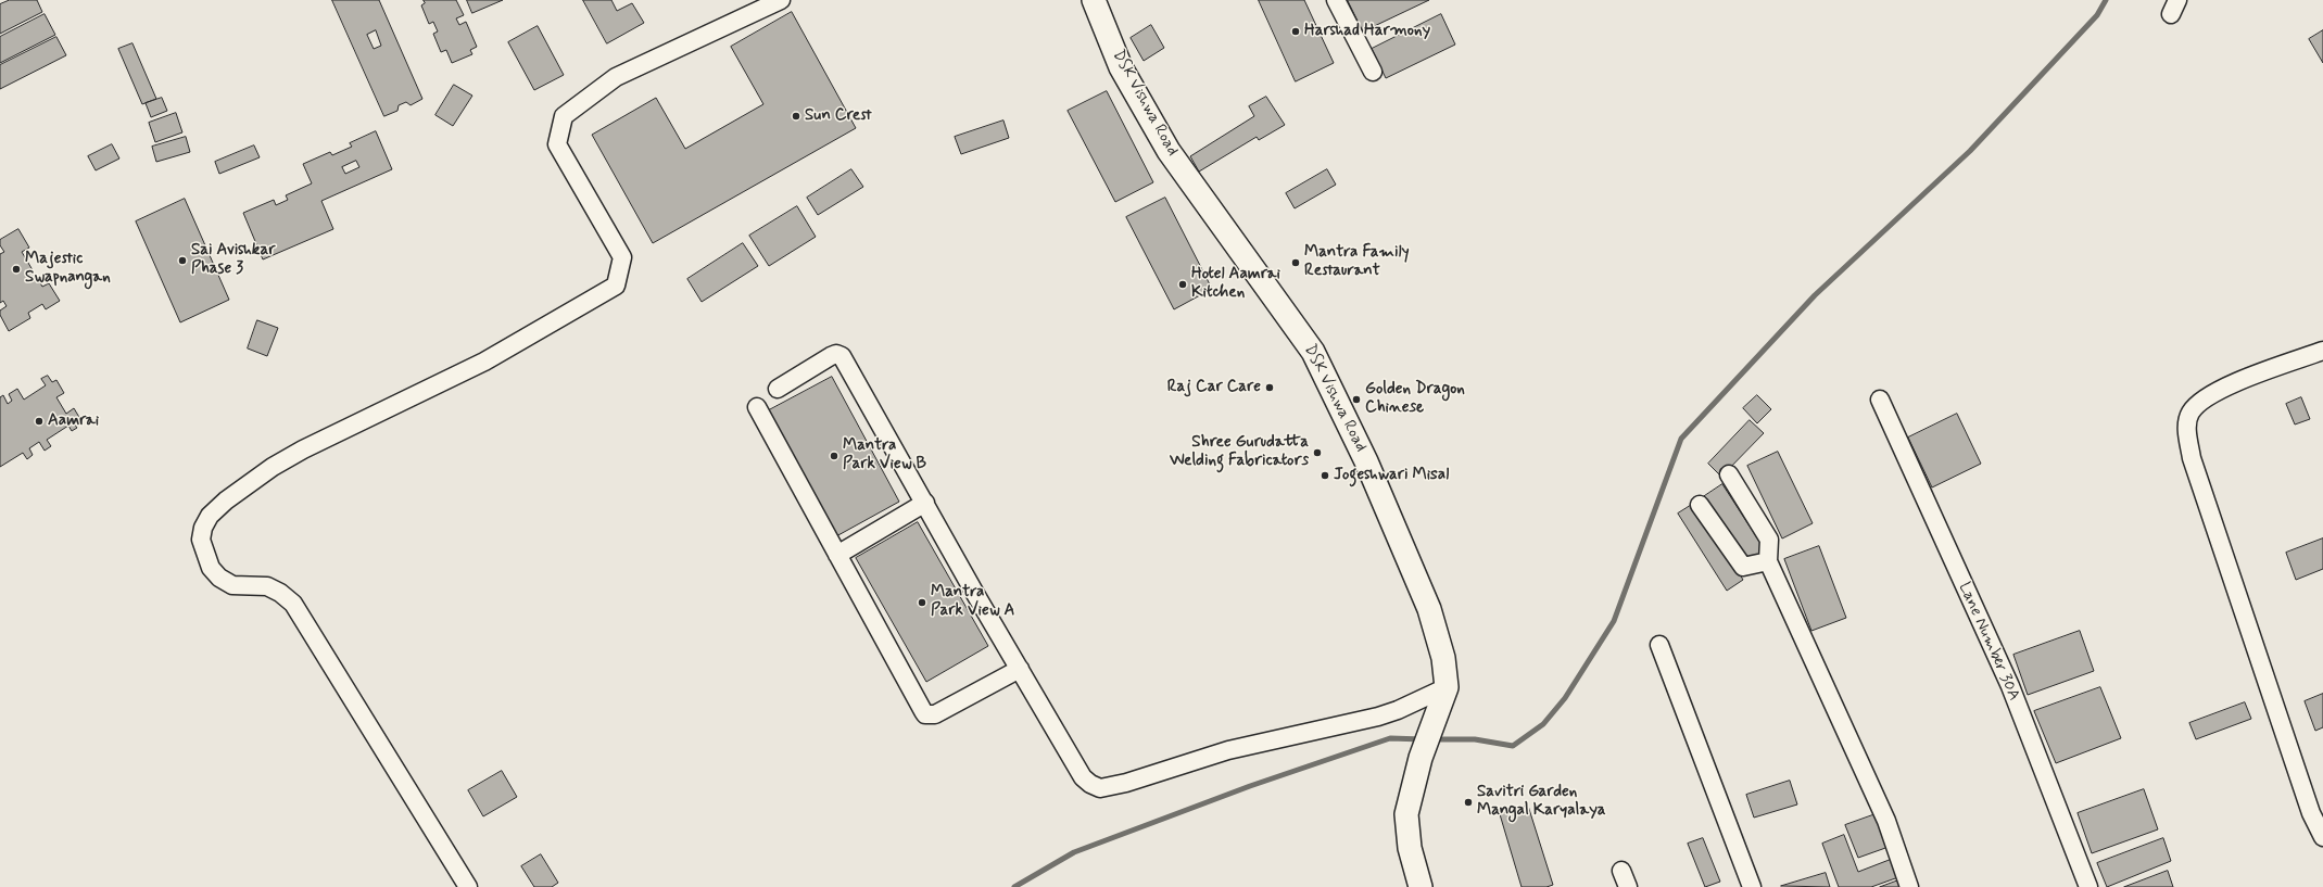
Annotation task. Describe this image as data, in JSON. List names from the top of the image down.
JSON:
{
  "streets": {
    "street": ["DSK Vishwa Road", "Lane Number 30A"]
  },
  "places": [
    "Harshad Harmony",
    "Sun Crest",
    "Sai Avishkar Phase 3",
    "Mantra Family Restaurant",
    "Majestic Swapnangan",
    "Hotel Aamrai Kitchen",
    "Raj Car Care",
    "Golden Dragon Chinese",
    "Aamrai",
    "Shree Gurudatta Welding Fabricators",
    "Mantra Park View B",
    "Jogeshwari Misal",
    "Mantra Park View A",
    "Savitri Garden Mangal Karyalaya"
  ]
}
